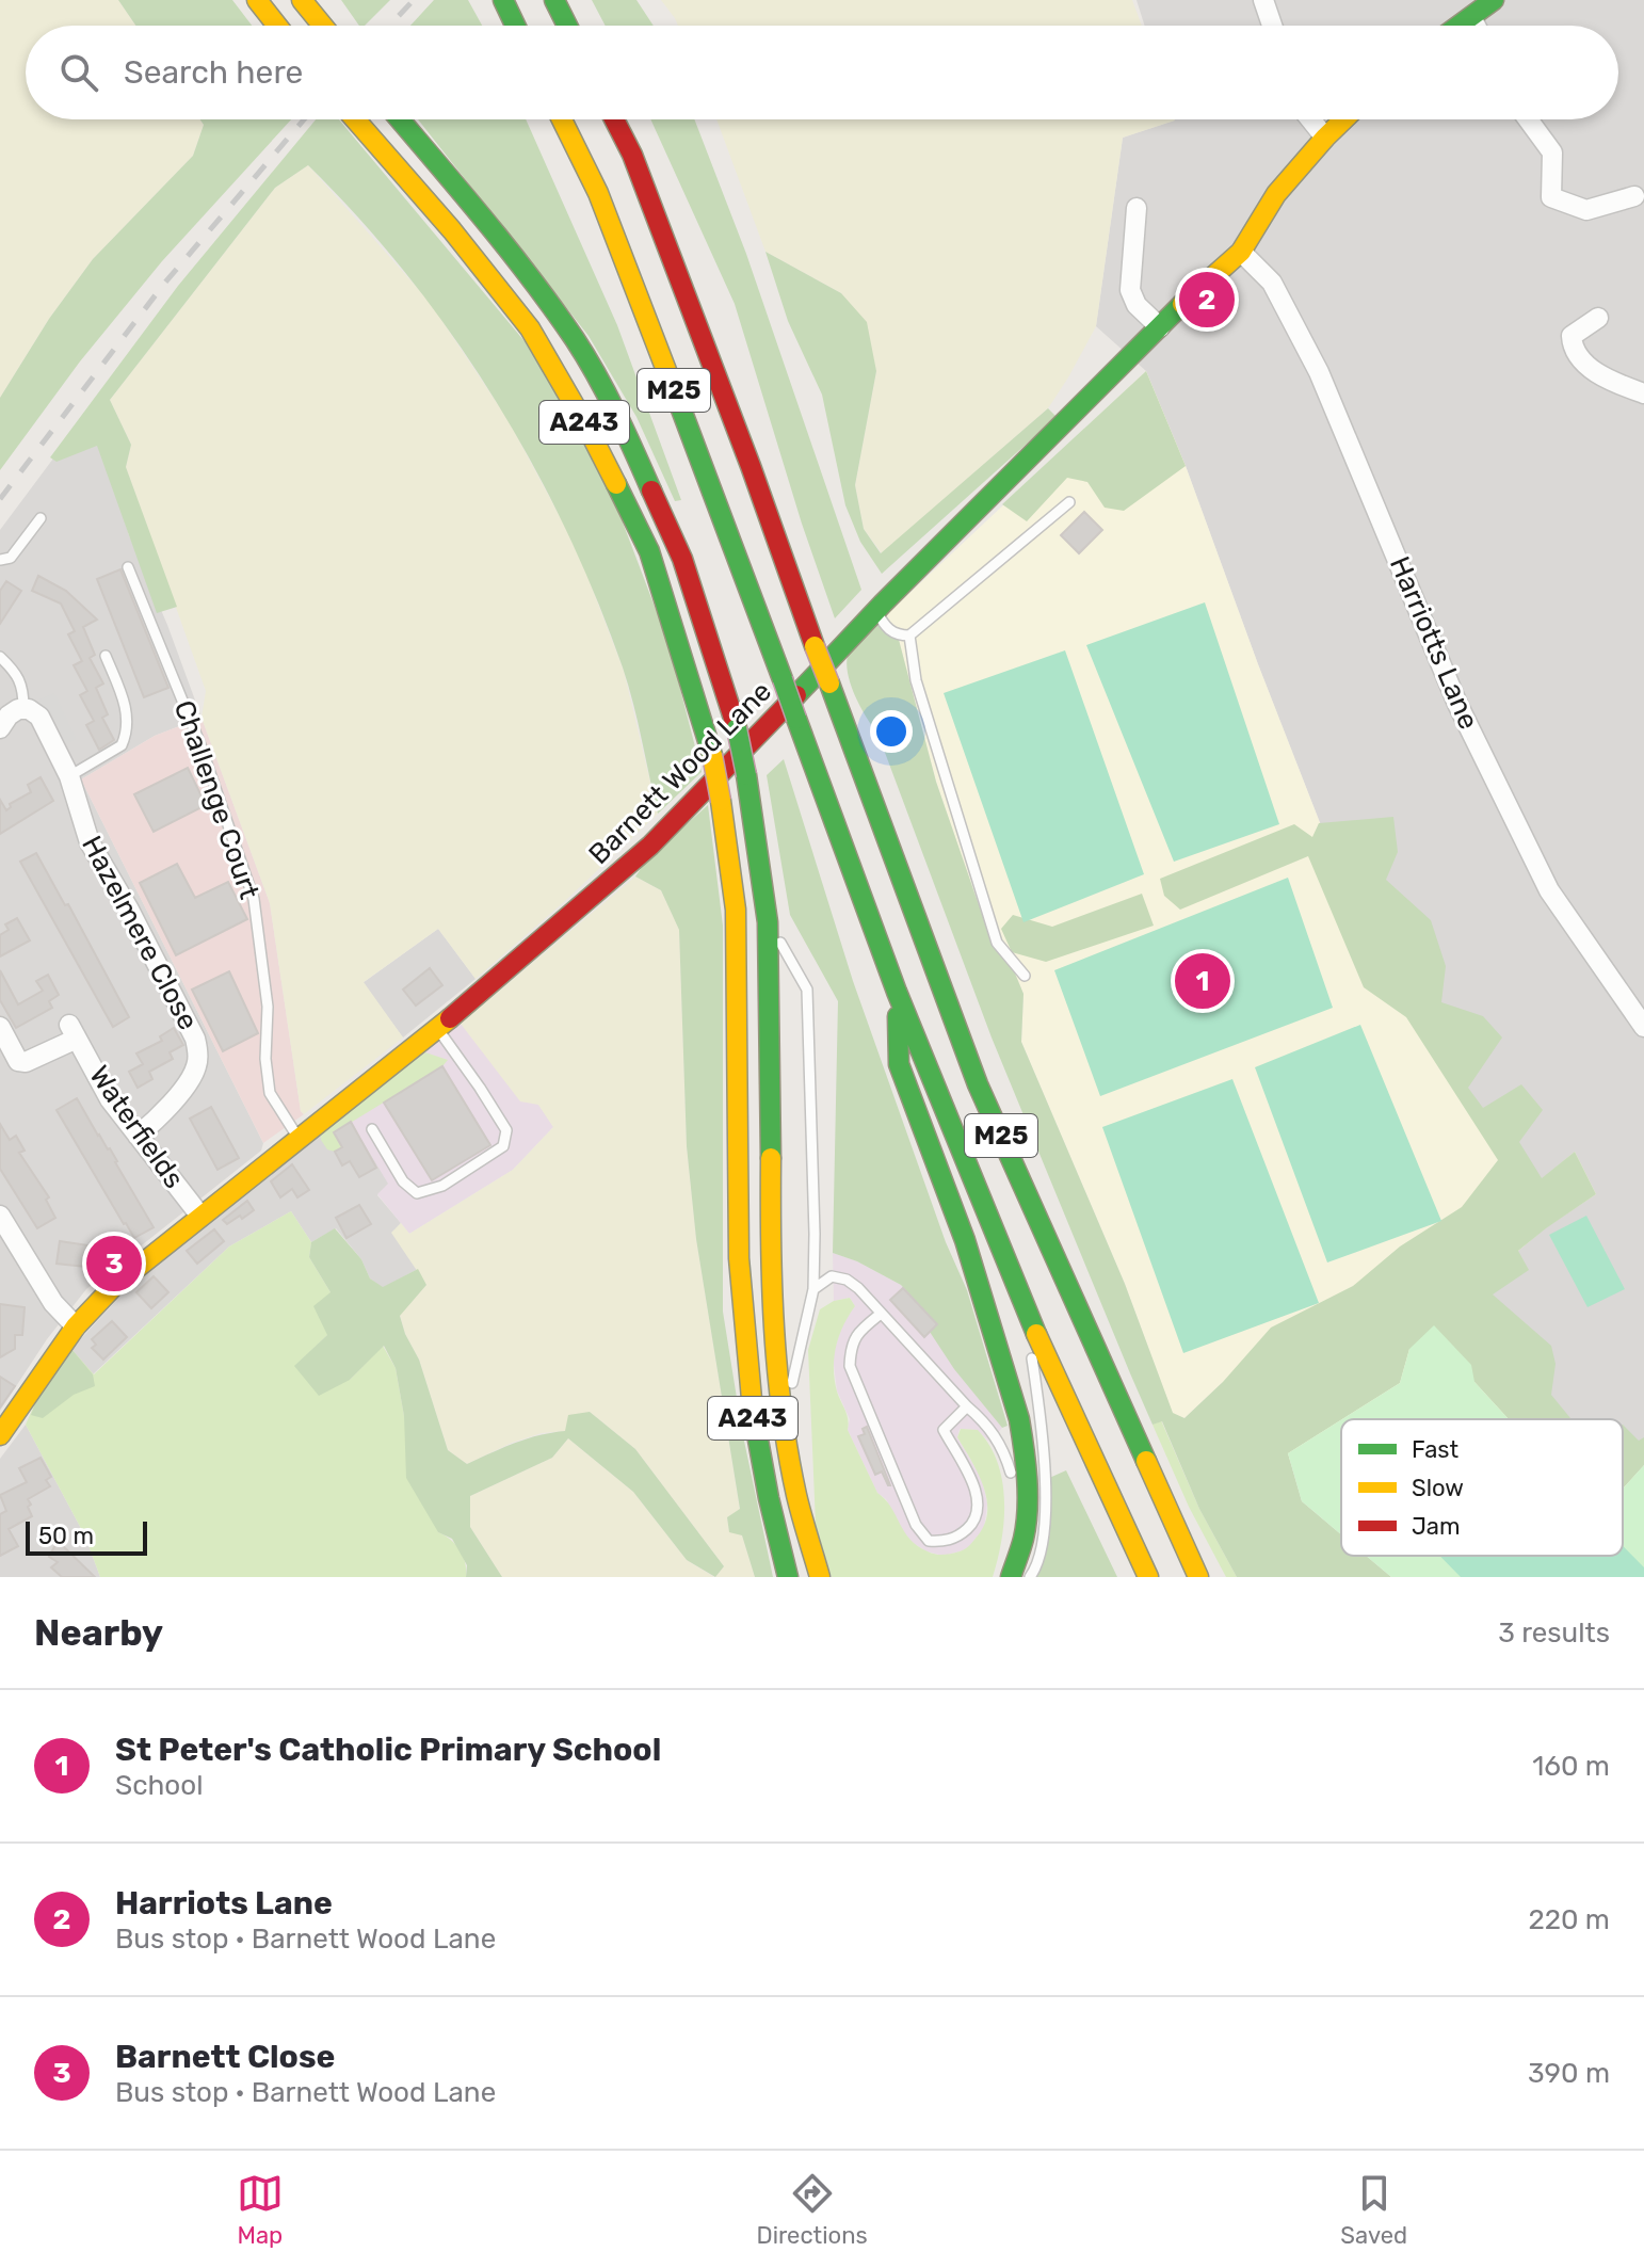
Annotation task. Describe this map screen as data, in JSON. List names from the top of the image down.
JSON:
{
  "streets": {
    "main road": ["M25", "A243", "Barnett Wood Lane"],
    "street": ["Harriotts Lane", "Hazelmere Close", "Waterfields"],
    "lane": ["Challenge Court"]
  },
  "crossings": [
    ["Harriotts Lane", "Barnett Wood Lane"],
    ["Barnett Wood Lane", "Challenge Court"],
    ["Barnett Wood Lane", "Waterfields"],
    ["Hazelmere Close", "Waterfields"]
  ],
  "legend": ["Fast", "Slow", "Jam"],
  "scale_bar": "50 m",
  "page": {
    "search": "Search here",
    "pins": ["2", "1", "3"],
    "scale": "50 m",
    "heading": ["Nearby", "3 results"],
    "list": [
      {
        "mark": "1",
        "name": "St Peter's Catholic Primary School",
        "note": "School",
        "value": "160 m"
      },
      {
        "mark": "2",
        "name": "Harriots Lane",
        "note": "Bus stop · Barnett Wood Lane",
        "value": "220 m"
      },
      {
        "mark": "3",
        "name": "Barnett Close",
        "note": "Bus stop · Barnett Wood Lane",
        "value": "390 m"
      }
    ],
    "nav": ["Map", "Directions", "Saved"]
  }
}
